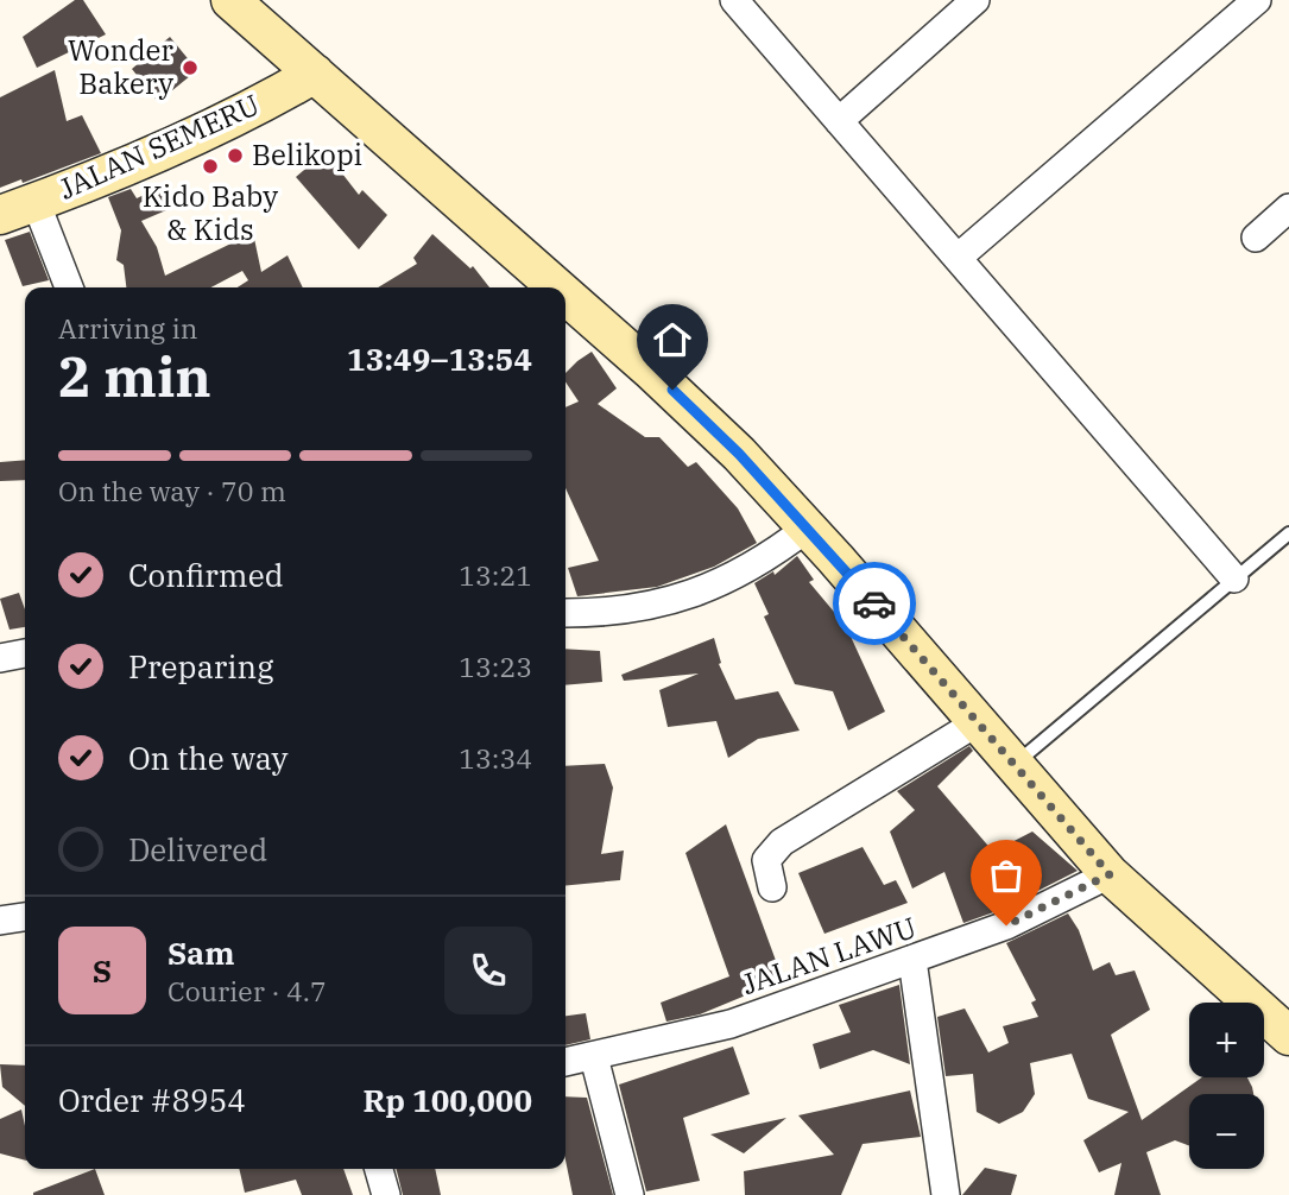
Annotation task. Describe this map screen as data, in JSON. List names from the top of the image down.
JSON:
{
  "streets": {
    "main road": ["JALAN SEMERU"],
    "street": ["JALAN LAWU"]
  },
  "places": ["Wonder Bakery", "Belikopi", "Kido Baby & Kids"],
  "page": {
    "heading": ["2 min", "Arriving in", "13:49–13:54"],
    "panel": [
      "Sam",
      "Courier · 4.7",
      "Order #8954",
      "Rp 100,000"
    ],
    "bar": "On the way · 70 m",
    "list": [
      ["Confirmed", "13:21"],
      ["Preparing", "13:23"],
      ["On the way", "13:34"],
      "Delivered"
    ],
    "round": "S",
    "map_buttons": ["+", "−"]
  }
}
